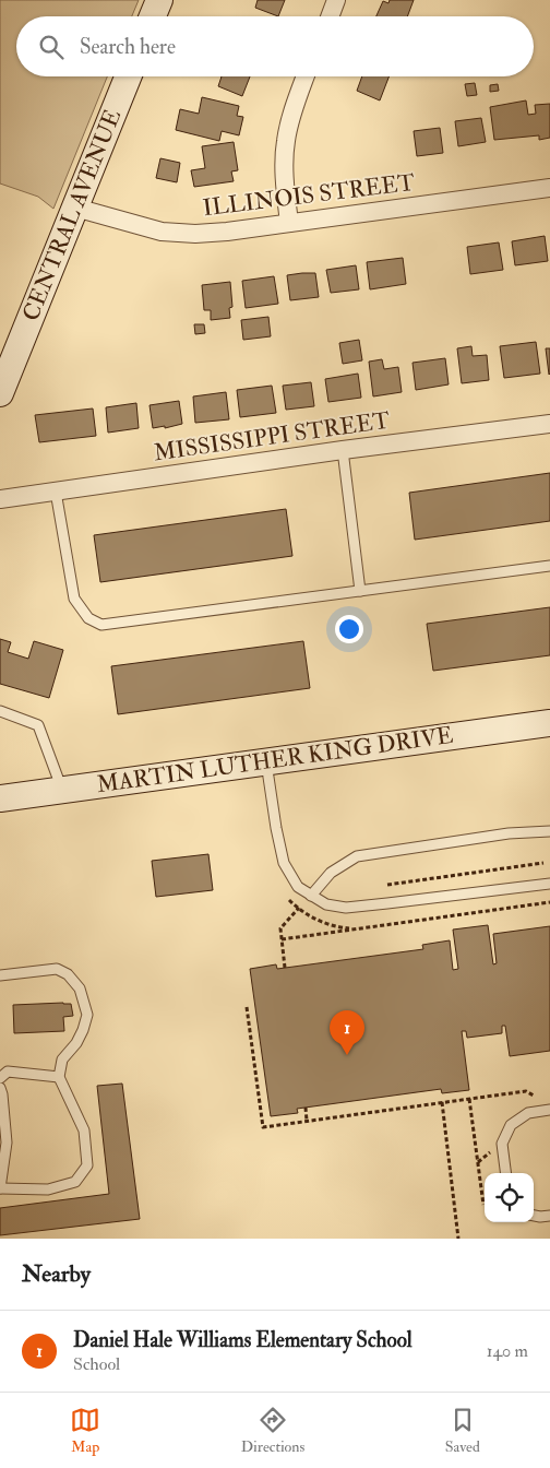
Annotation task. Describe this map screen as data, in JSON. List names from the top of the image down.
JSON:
{
  "streets": {
    "main road": ["CENTRAL AVENUE", "MARTIN LUTHER KING DRIVE"],
    "street": ["ILLINOIS STREET", "MISSISSIPPI STREET"]
  },
  "crossings": [
    ["ILLINOIS STREET", "CENTRAL AVENUE"]
  ],
  "page": {
    "search": "Search here",
    "pins": "1",
    "heading": "Nearby",
    "list": [
      {
        "mark": "1",
        "name": "Daniel Hale Williams Elementary School",
        "note": "School",
        "value": "140 m"
      }
    ],
    "nav": ["Map", "Directions", "Saved"]
  }
}
